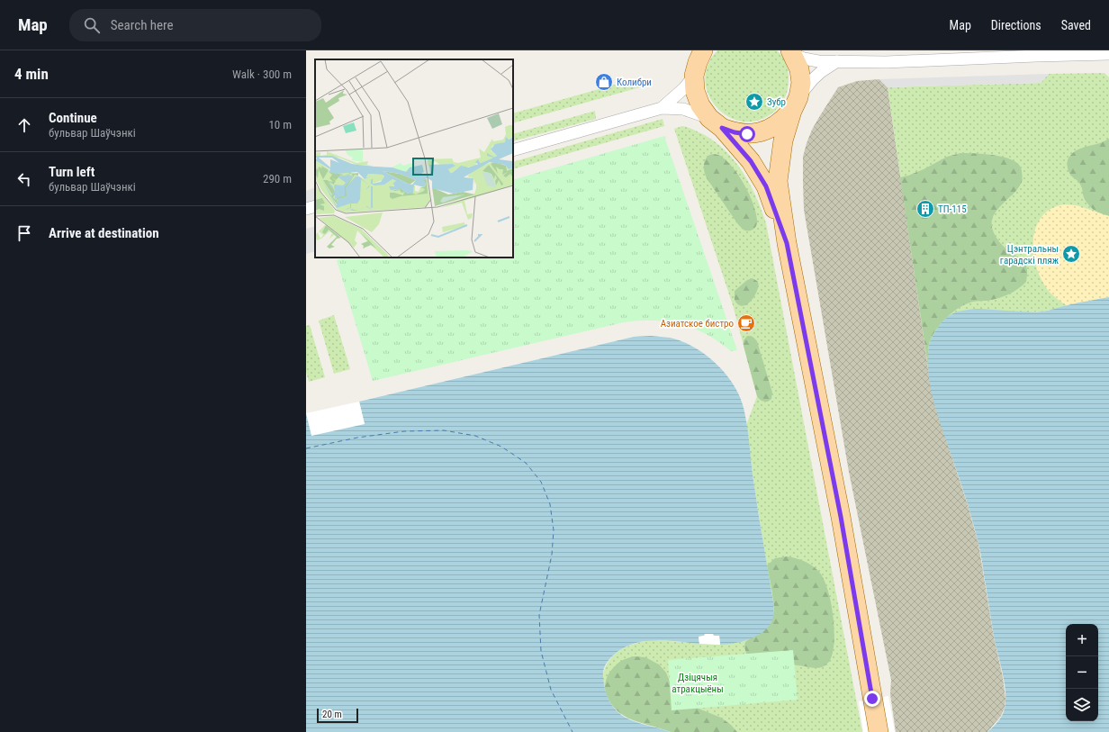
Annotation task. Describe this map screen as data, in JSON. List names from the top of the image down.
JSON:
{
  "parks": ["Дзіцячыя атракцыёны"],
  "places": {
    "shop": ["Колибри"],
    "place": ["Зубр", "Цэнтральны гарадскі пляж"],
    "building": ["ТП-115"],
    "cafe": ["Азиатское бистро"]
  },
  "scale_bar": "20 m",
  "page": {
    "header": "Map",
    "search": "Search here",
    "nav": ["Map", "Directions", "Saved"],
    "heading": ["4 min", "Walk · 300 m"],
    "list": [
      ["Continue", "бульвар Шаўчэнкі", "10 m"],
      ["Turn left", "бульвар Шаўчэнкі", "290 m"],
      "Arrive at destination"
    ],
    "map_buttons": ["+", "−"],
    "scale": "20 m"
  }
}
